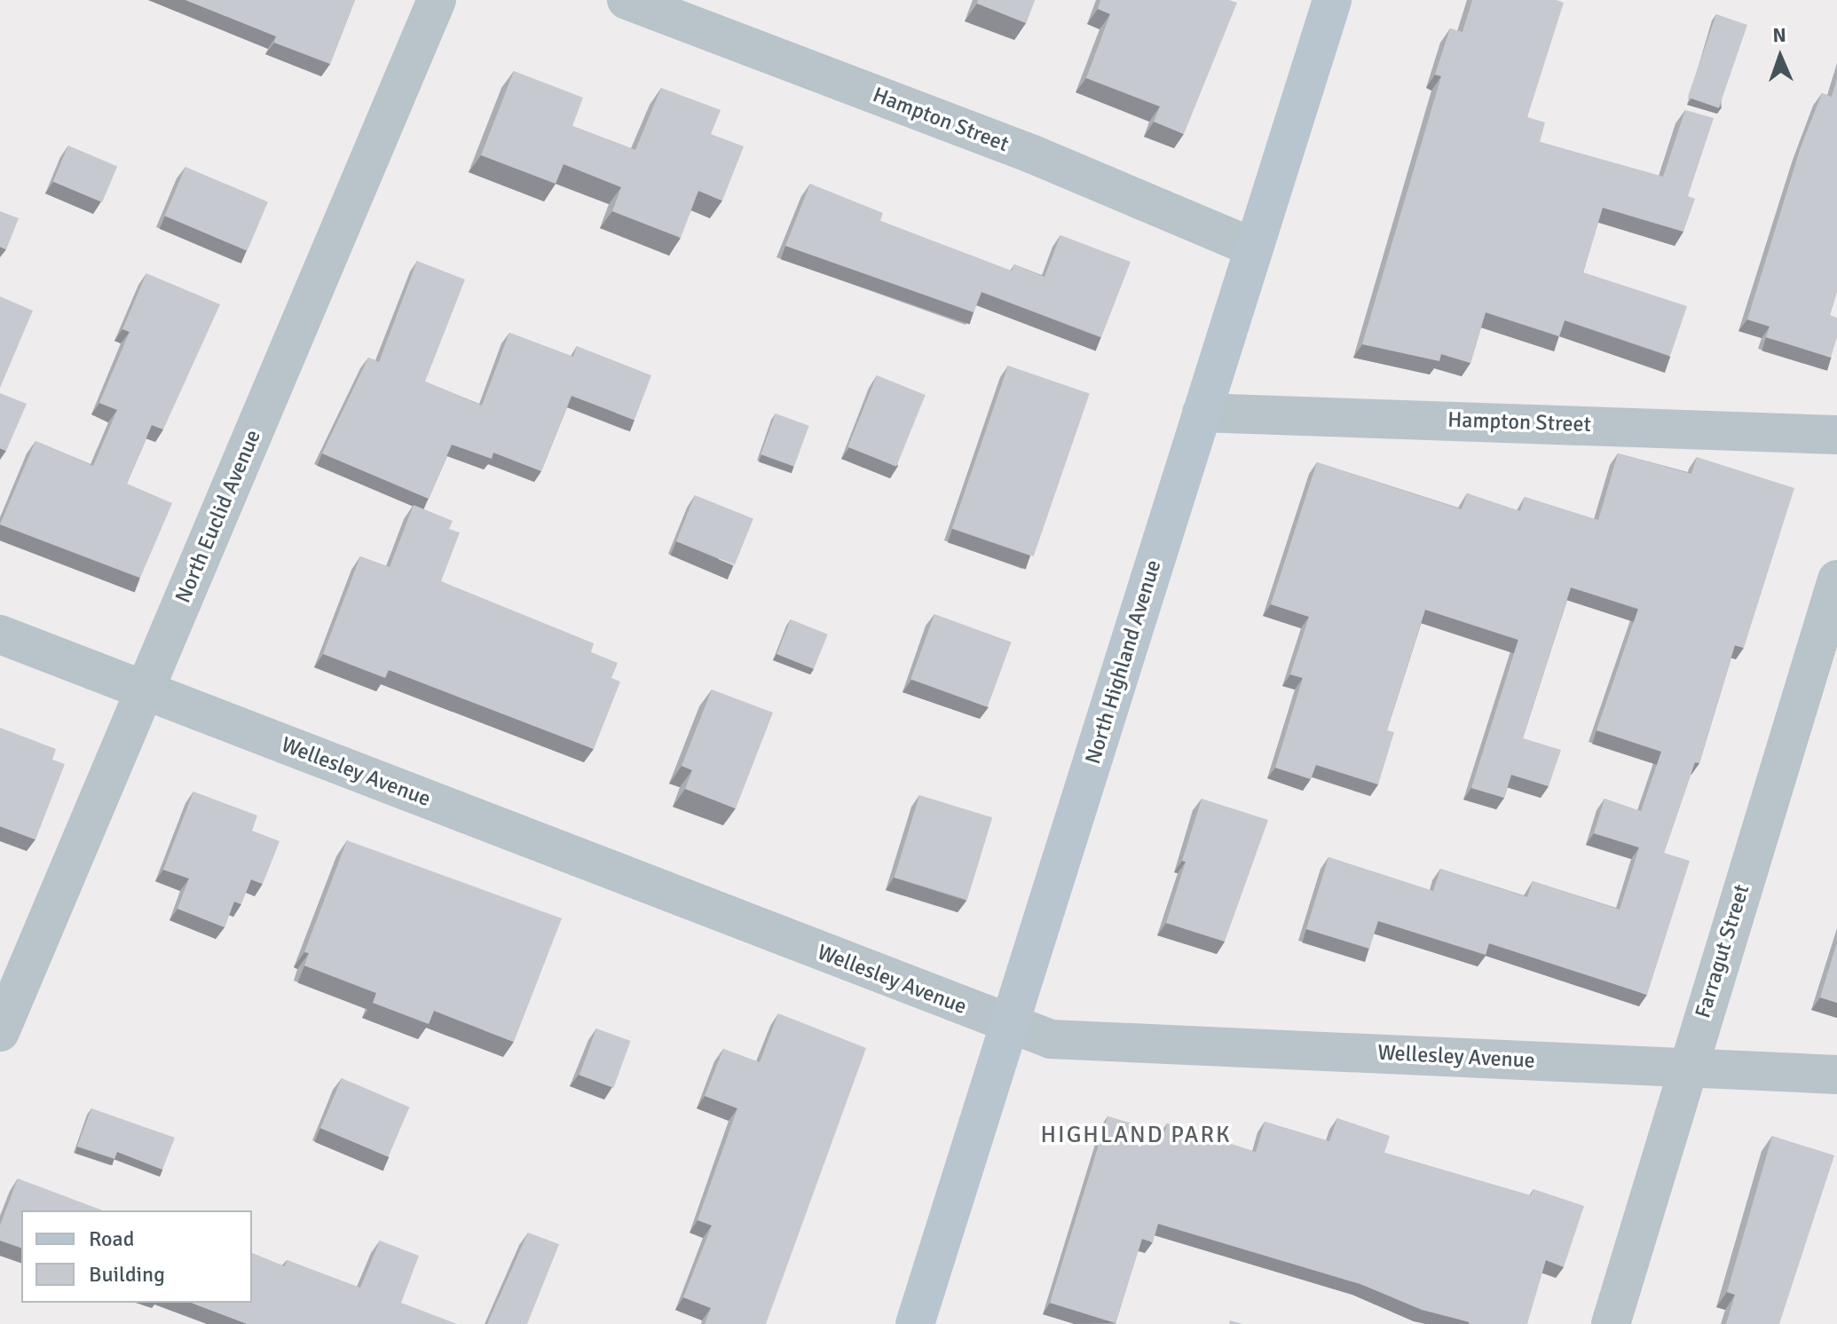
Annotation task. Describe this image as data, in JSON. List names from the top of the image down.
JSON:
{
  "streets": {
    "main road": ["North Highland Avenue"],
    "street": [
      "Hampton Street",
      "North Euclid Avenue",
      "Wellesley Avenue",
      "Farragut Street"
    ]
  },
  "crossings": [
    ["Hampton Street", "North Highland Avenue"],
    ["North Euclid Avenue", "Wellesley Avenue"],
    ["North Highland Avenue", "Wellesley Avenue"],
    ["Wellesley Avenue", "Farragut Street"]
  ],
  "districts": ["HIGHLAND PARK"],
  "legend": ["Road", "Building"],
  "north": "top"
}
